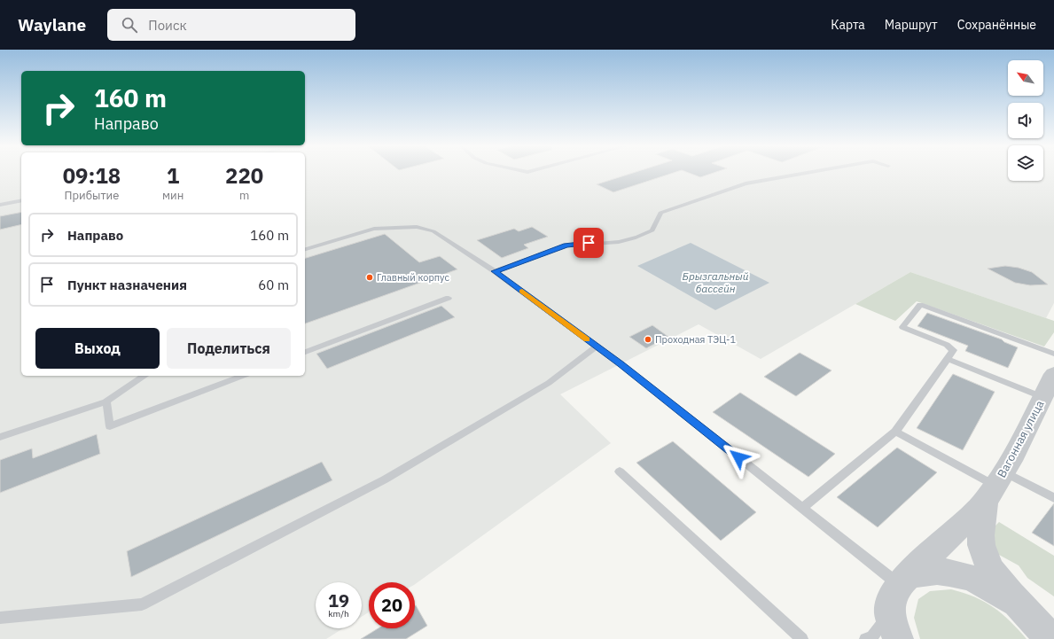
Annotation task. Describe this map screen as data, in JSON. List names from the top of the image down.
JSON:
{
  "streets": {
    "street": ["Вагонная улица"]
  },
  "water": ["Брызгальный бассейн"],
  "places": ["Главный корпус", "Проходная ТЭЦ-1"],
  "north": "top left",
  "page": {
    "header": "Waylane",
    "search": "Поиск",
    "nav": ["Карта", "Маршрут", "Сохранённые"],
    "turn": ["160 m", "Направо"],
    "eta": [
      "09:18",
      "Прибытие",
      "1",
      "мин",
      "220",
      "m"
    ],
    "list": [
      {
        "name": "Направо",
        "value": "160 m"
      },
      {
        "name": "Пункт назначения",
        "value": "60 m"
      }
    ],
    "buttons": ["Выход", "Поделиться"],
    "speed": "19 km/h",
    "limit": "20"
  }
}
